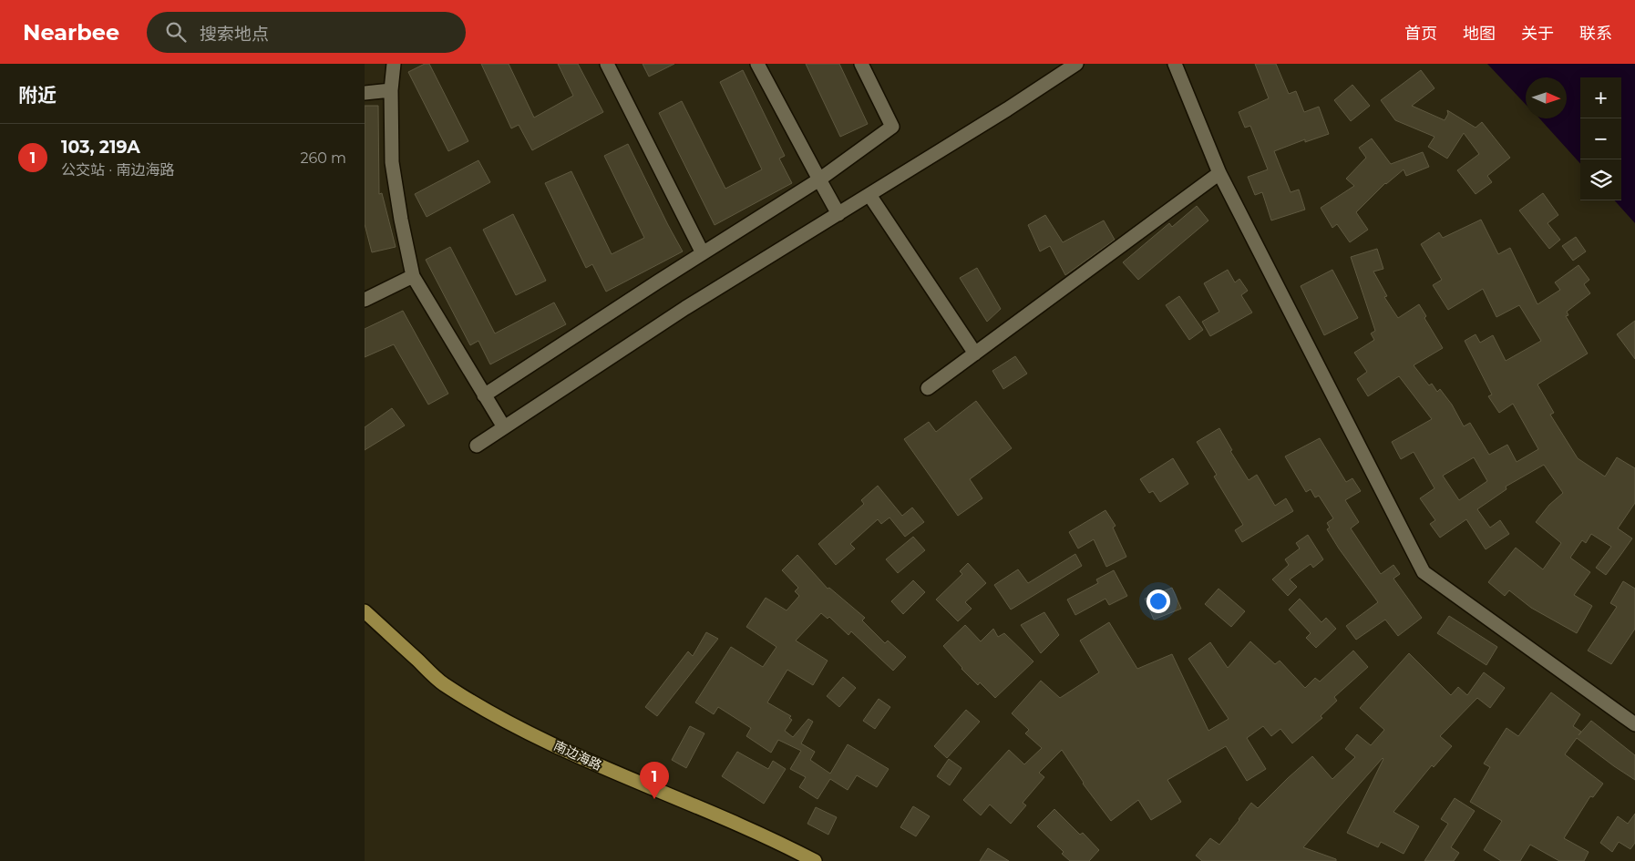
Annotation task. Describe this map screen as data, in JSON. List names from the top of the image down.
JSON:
{
  "streets": {
    "main road": ["南边海路"]
  },
  "north": "right",
  "page": {
    "header": "Nearbee",
    "search": "搜索地点",
    "nav": [
      "首页",
      "地图",
      "关于",
      "联系"
    ],
    "heading": "附近",
    "map_buttons": ["+", "−"],
    "list": [
      {
        "mark": "1",
        "name": "103, 219A",
        "note": "公交站 · 南边海路",
        "value": "260 m"
      }
    ],
    "pins": "1"
  }
}
